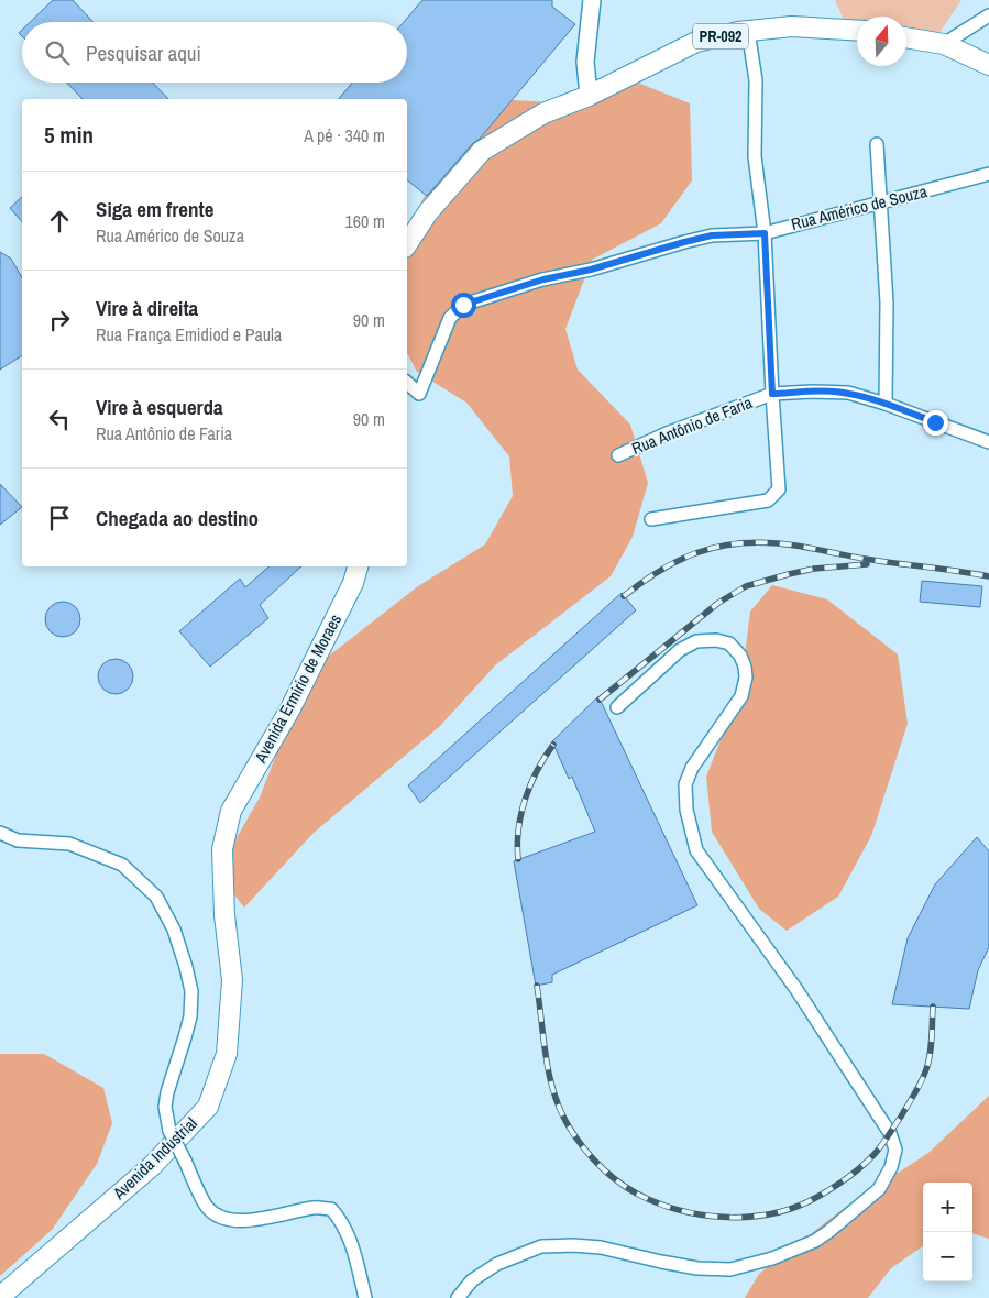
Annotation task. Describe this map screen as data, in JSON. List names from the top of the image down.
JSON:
{
  "streets": {
    "main road": ["PR-092", "Avenida Ermirio de Moraes", "Avenida Industrial"],
    "street": ["Rua Américo de Souza", "Rua Antônio de Faria"]
  },
  "crossings": [
    ["Avenida Ermirio de Moraes", "Avenida Industrial"]
  ],
  "north": "top",
  "page": {
    "search": "Pesquisar aqui",
    "heading": ["5 min", "A pé · 340 m"],
    "list": [
      ["Siga em frente", "Rua Américo de Souza", "160 m"],
      ["Vire à direita", "Rua França Emidiod e Paula", "90 m"],
      ["Vire à esquerda", "Rua Antônio de Faria", "90 m"],
      "Chegada ao destino"
    ],
    "map_buttons": ["+", "−"]
  }
}
